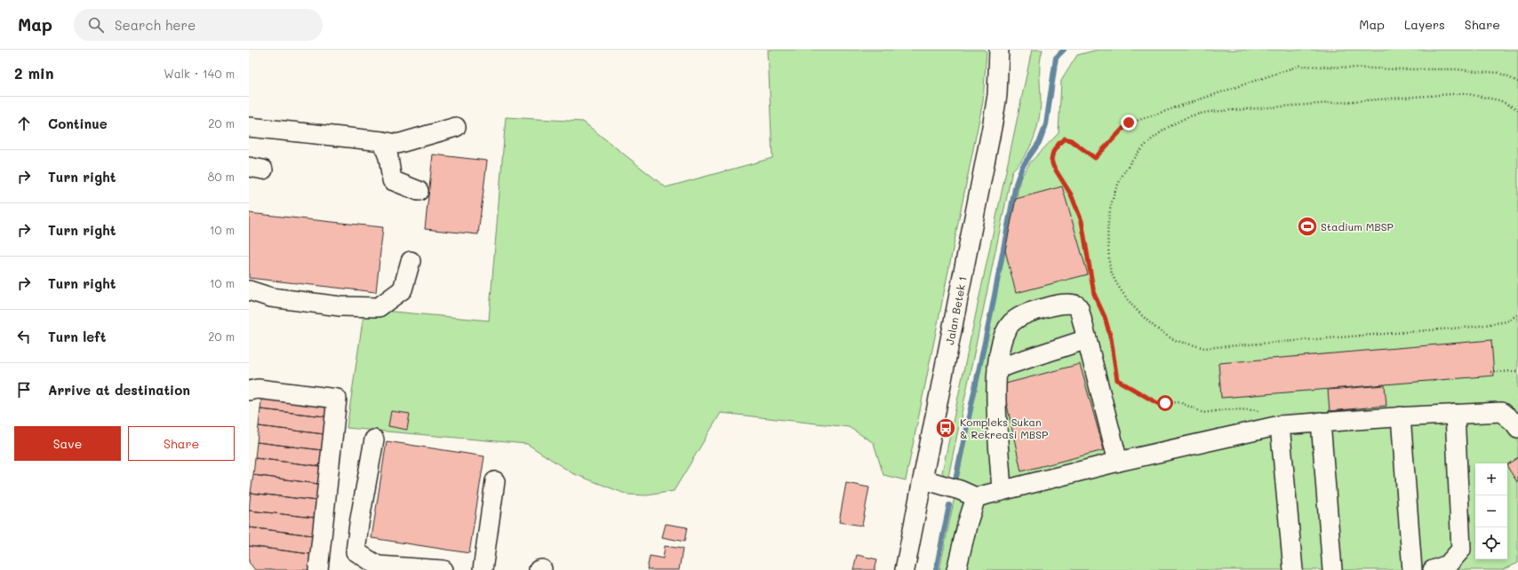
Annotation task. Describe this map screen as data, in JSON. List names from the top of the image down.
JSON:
{
  "streets": {
    "street": ["Jalan Betek 1"]
  },
  "places": {
    "sports": ["Stadium MBSP"],
    "bus stop": ["Kompleks Sukan & Rekreasi MBSP"]
  },
  "page": {
    "header": "Map",
    "search": "Search here",
    "nav": ["Map", "Layers", "Share"],
    "heading": ["2 min", "Walk · 140 m"],
    "list": [
      ["Continue", "20 m"],
      ["Turn right", "80 m"],
      ["Turn right", "10 m"],
      ["Turn right", "10 m"],
      ["Turn left", "20 m"],
      "Arrive at destination"
    ],
    "buttons": ["Save", "Share"],
    "map_buttons": ["+", "−"]
  }
}
